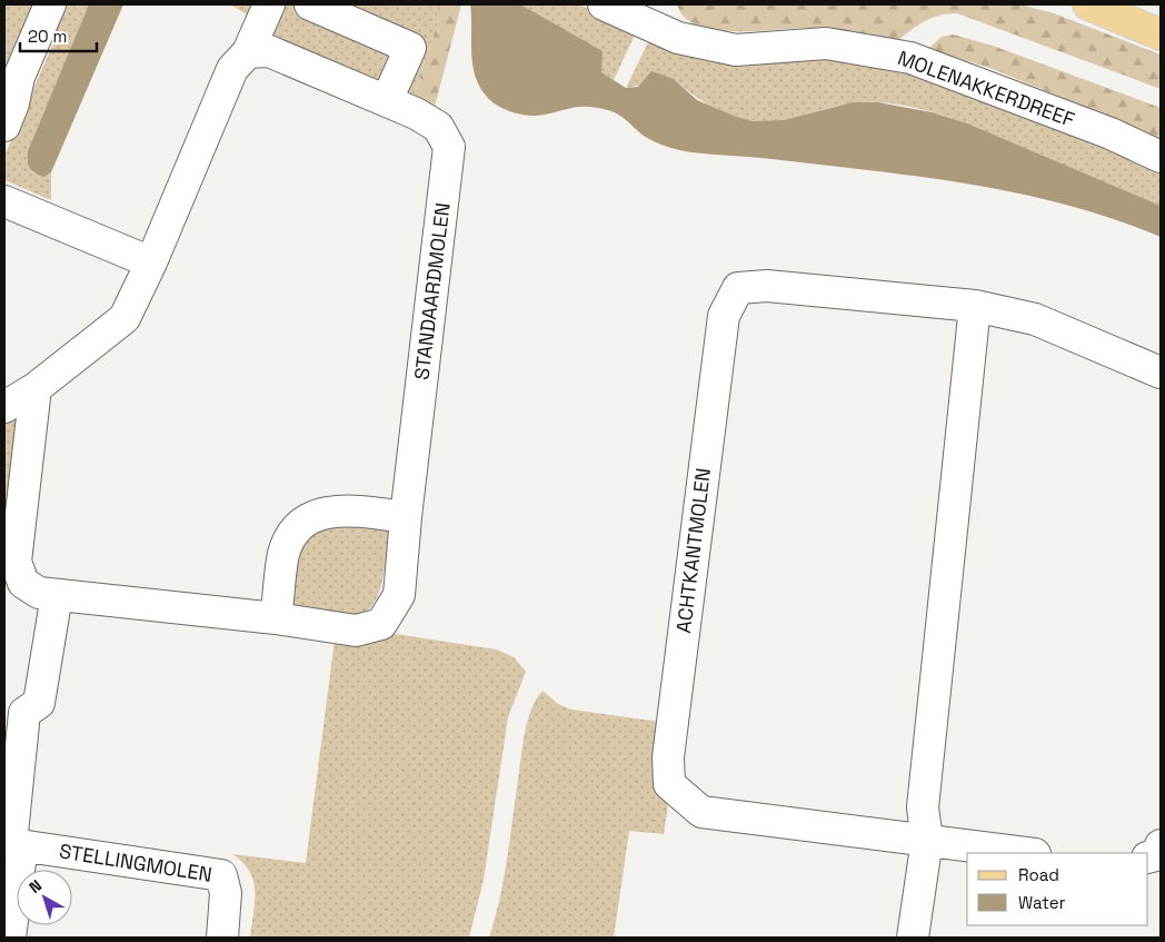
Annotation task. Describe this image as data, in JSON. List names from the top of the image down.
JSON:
{
  "streets": {
    "street": [
      "MOLENAKKERDREEF",
      "STANDAARDMOLEN",
      "ACHTKANTMOLEN",
      "STELLINGMOLEN"
    ]
  },
  "legend": ["Road", "Water"],
  "scale_bar": "20 m",
  "north": "top left"
}
